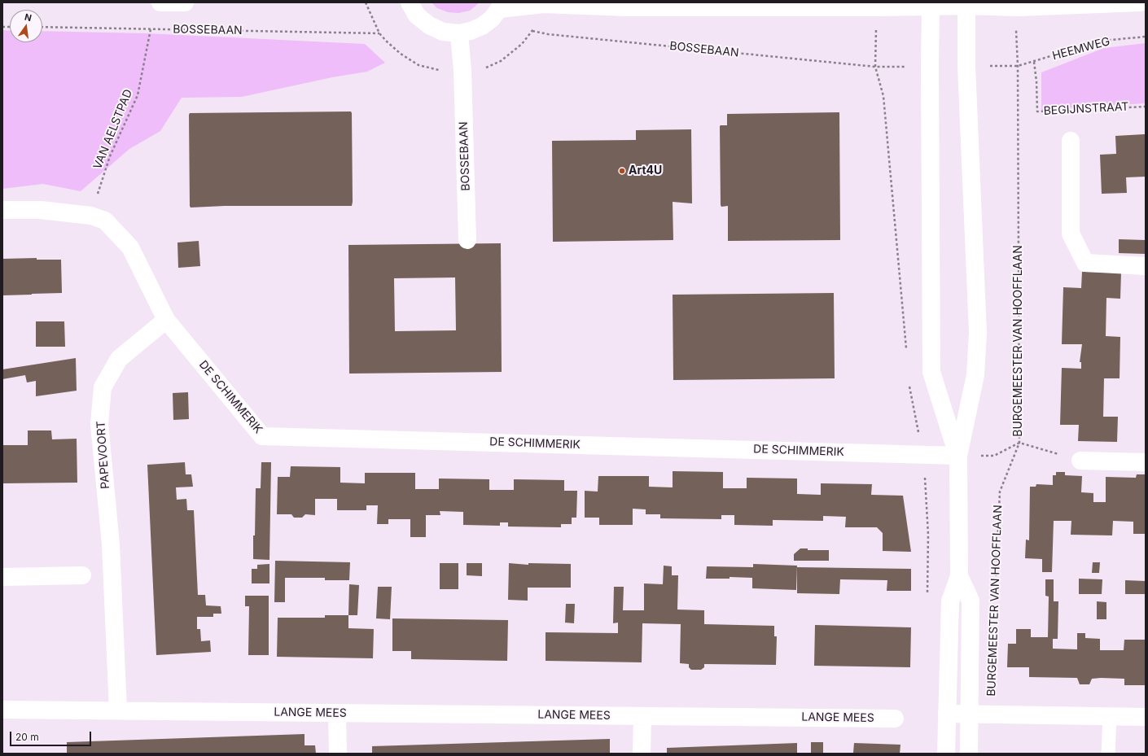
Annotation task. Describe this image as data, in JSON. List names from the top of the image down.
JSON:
{
  "streets": {
    "street": [
      "BOSSEBAAN",
      "BURGEMEESTER VAN HOOFFLAAN",
      "DE SCHIMMERIK",
      "PAPEVOORT",
      "LANGE MEES"
    ],
    "path": ["HEEMWEG", "BEGIJNSTRAAT", "VAN AELSTPAD"]
  },
  "crossings": [
    ["BOSSEBAAN", "VAN AELSTPAD"],
    ["HEEMWEG", "BEGIJNSTRAAT"],
    ["HEEMWEG", "BURGEMEESTER VAN HOOFFLAAN"],
    ["BURGEMEESTER VAN HOOFFLAAN", "DE SCHIMMERIK"],
    ["DE SCHIMMERIK", "PAPEVOORT"],
    ["PAPEVOORT", "LANGE MEES"]
  ],
  "places": ["Art4U"],
  "scale_bar": "20 m",
  "north": "top"
}
